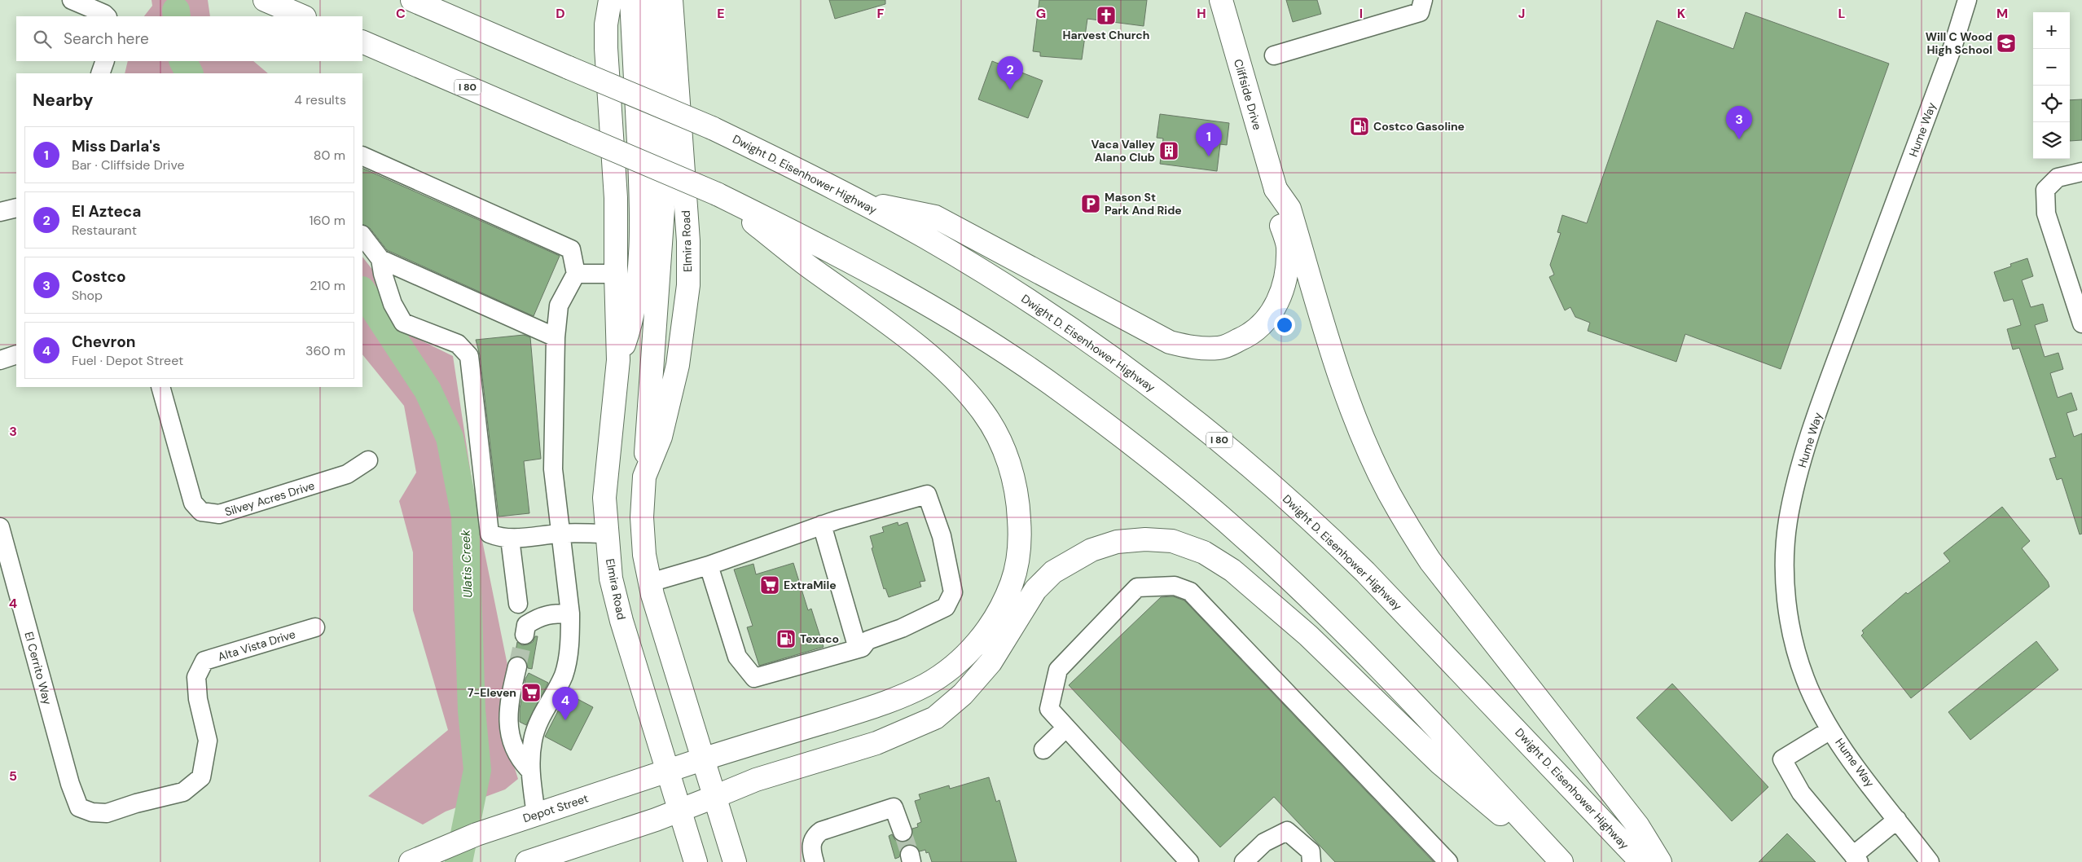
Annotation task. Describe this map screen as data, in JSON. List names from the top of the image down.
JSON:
{
  "streets": {
    "main road": [
      "I 80",
      "Cliffside Drive",
      "Dwight D. Eisenhower Highway",
      "Elmira Road",
      "Depot Street"
    ],
    "street": [
      "Hume Way",
      "Silvey Acres Drive",
      "Alta Vista Drive",
      "El Cerrito Way"
    ]
  },
  "crossings": [
    ["I 80", "Depot Street"],
    ["Elmira Road", "Depot Street"],
    ["Alta Vista Drive", "El Cerrito Way"]
  ],
  "water": ["Ulatis Creek"],
  "places": {
    "church": ["Harvest Church"],
    "school or university": ["Will C Wood High School"],
    "fuel station": ["Costco Gasoline", "Texaco"],
    "building": ["Vaca Valley Alano Club"],
    "parking": ["Mason St Park And Ride"],
    "supermarket": ["ExtraMile", "7-Eleven"]
  },
  "page": {
    "map_buttons": ["+", "−"],
    "search": "Search here",
    "pins": [
      "2",
      "3",
      "1",
      "4"
    ],
    "heading": ["Nearby", "4 results"],
    "list": [
      {
        "mark": "1",
        "name": "Miss Darla's",
        "note": "Bar · Cliffside Drive",
        "value": "80 m"
      },
      {
        "mark": "2",
        "name": "El Azteca",
        "note": "Restaurant",
        "value": "160 m"
      },
      {
        "mark": "3",
        "name": "Costco",
        "note": "Shop",
        "value": "210 m"
      },
      {
        "mark": "4",
        "name": "Chevron",
        "note": "Fuel · Depot Street",
        "value": "360 m"
      }
    ]
  },
  "grid": {
    "columns": [
      "C",
      "D",
      "E",
      "F",
      "G",
      "H",
      "I",
      "J",
      "K",
      "L",
      "M"
    ],
    "rows": ["3", "4", "5"]
  }
}
